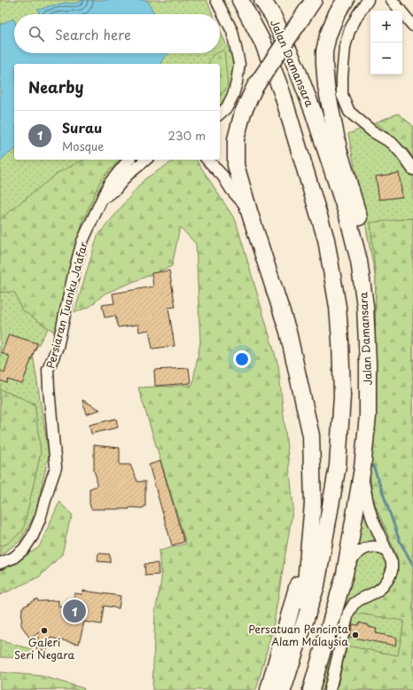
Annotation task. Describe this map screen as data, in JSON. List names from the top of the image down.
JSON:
{
  "streets": {
    "main road": ["Jalan Damansara"],
    "street": ["Persiaran Tuanku Ja'afar"]
  },
  "places": ["Galeri Seri Negara", "Persatuan Pencinta Alam Malaysia"],
  "page": {
    "map_buttons": ["+", "−"],
    "search": "Search here",
    "heading": "Nearby",
    "list": [
      {
        "mark": "1",
        "name": "Surau",
        "note": "Mosque",
        "value": "230 m"
      }
    ],
    "pins": "1"
  }
}
